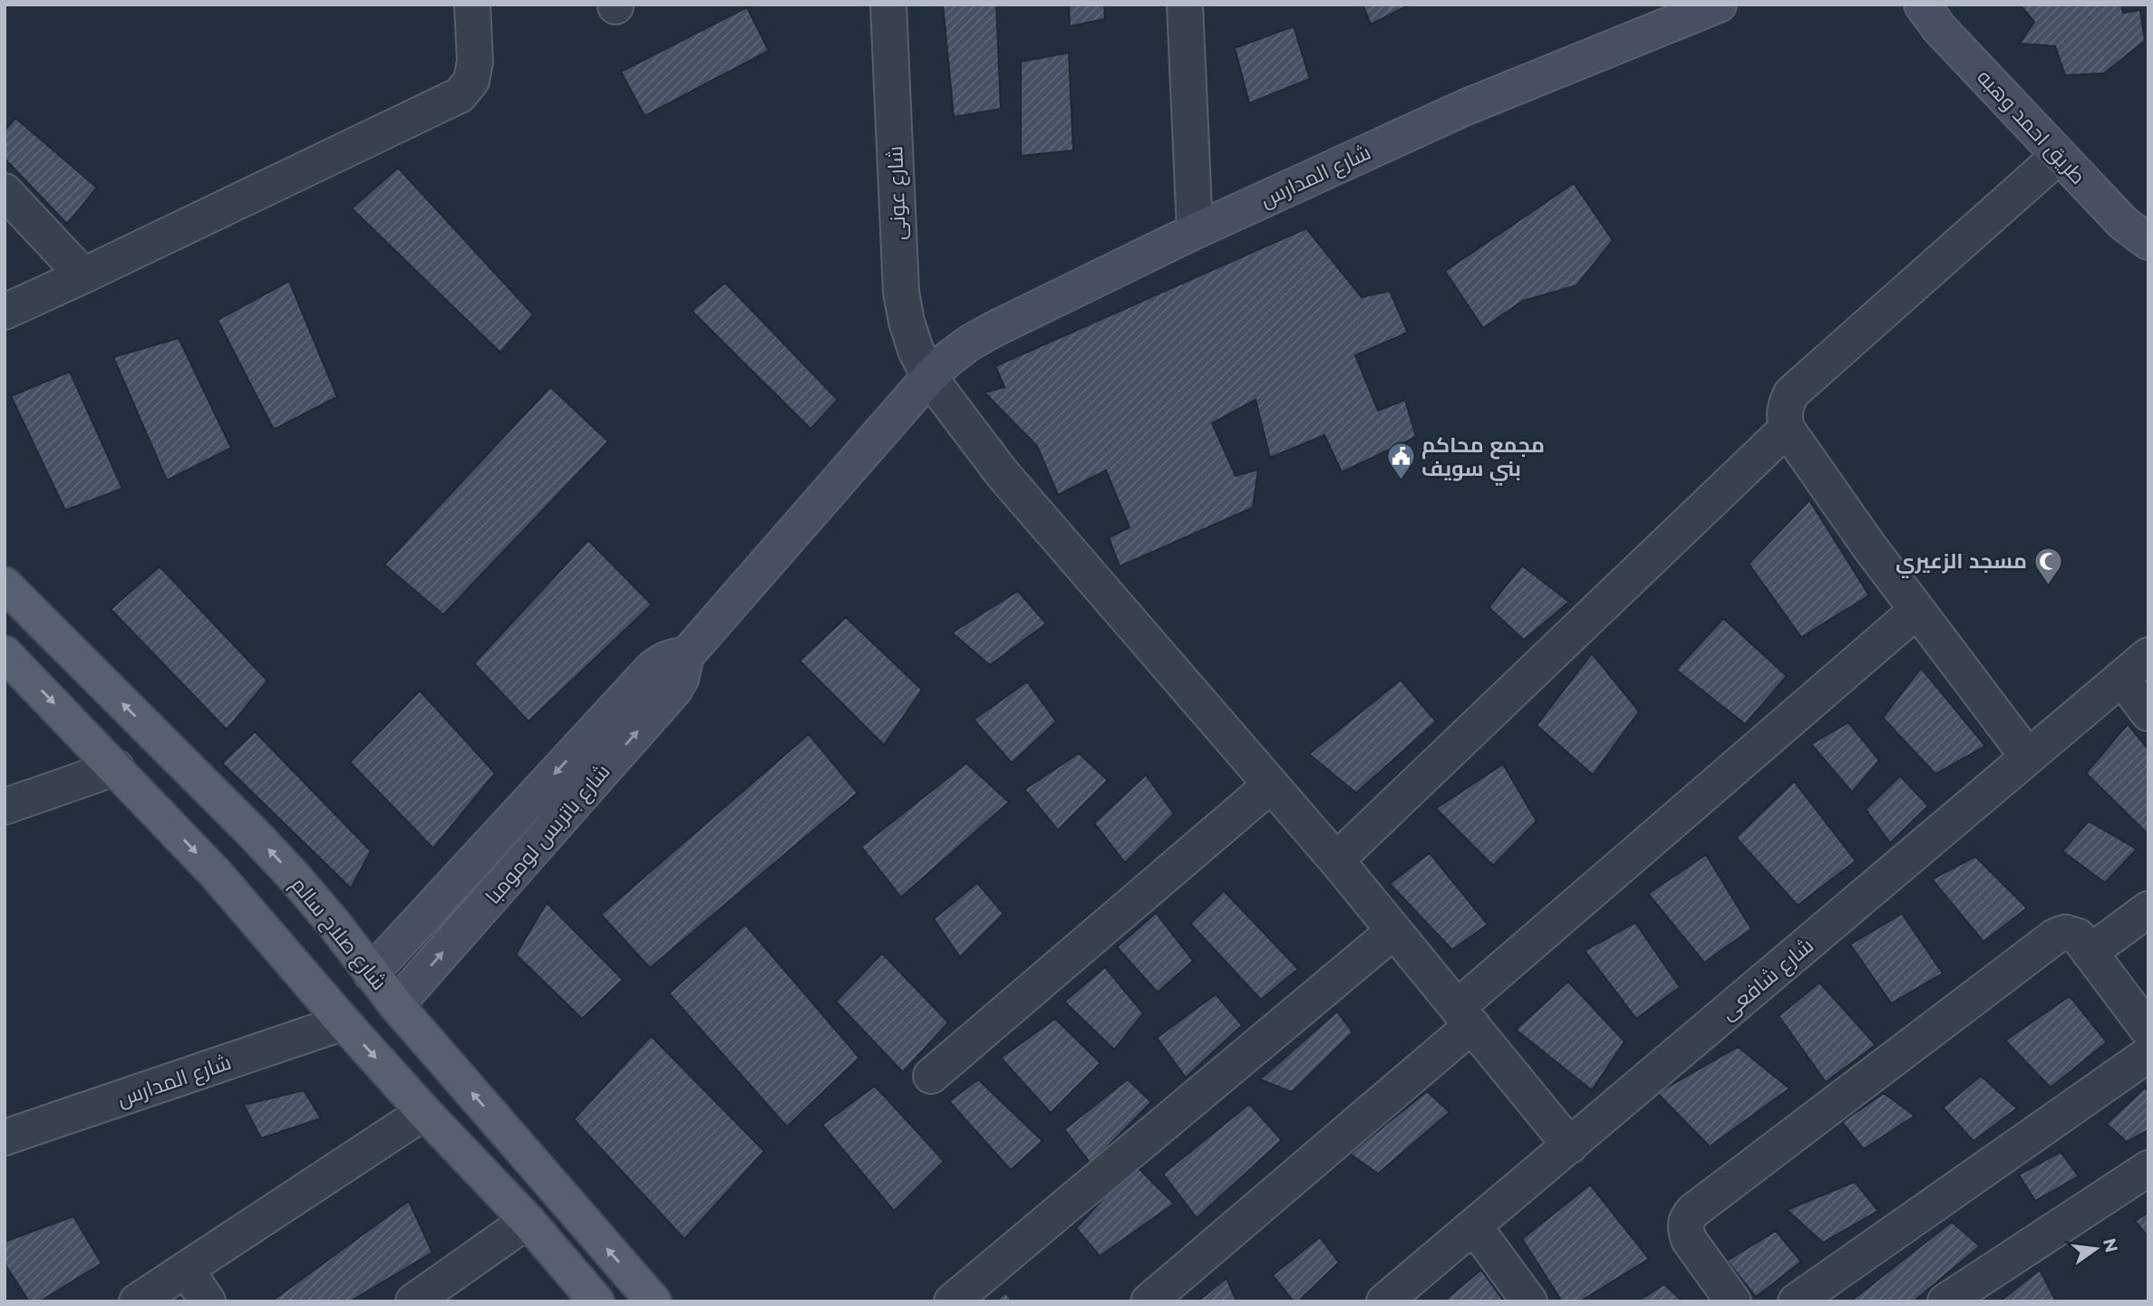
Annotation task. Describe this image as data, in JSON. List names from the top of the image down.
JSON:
{
  "streets": {
    "main road": ["شارع صلاح سالم"],
    "street": [
      "طريق احمد وهبه",
      "شارع المدارس",
      "شارع عونى",
      "شارع باتريس لومومبا",
      "شارع شافعى"
    ]
  },
  "crossings": [
    ["شارع المدارس", "شارع عونى"],
    ["شارع المدارس", "شارع باتريس لومومبا"],
    ["شارع عونى", "شارع باتريس لومومبا"],
    ["شارع عونى", "شارع شافعى"],
    ["شارع باتريس لومومبا", "شارع صلاح سالم"]
  ],
  "places": {
    "public building": ["مجمع محاكم بني سويف"],
    "mosque": ["مسجد الزعيري"]
  },
  "north": "right"
}
